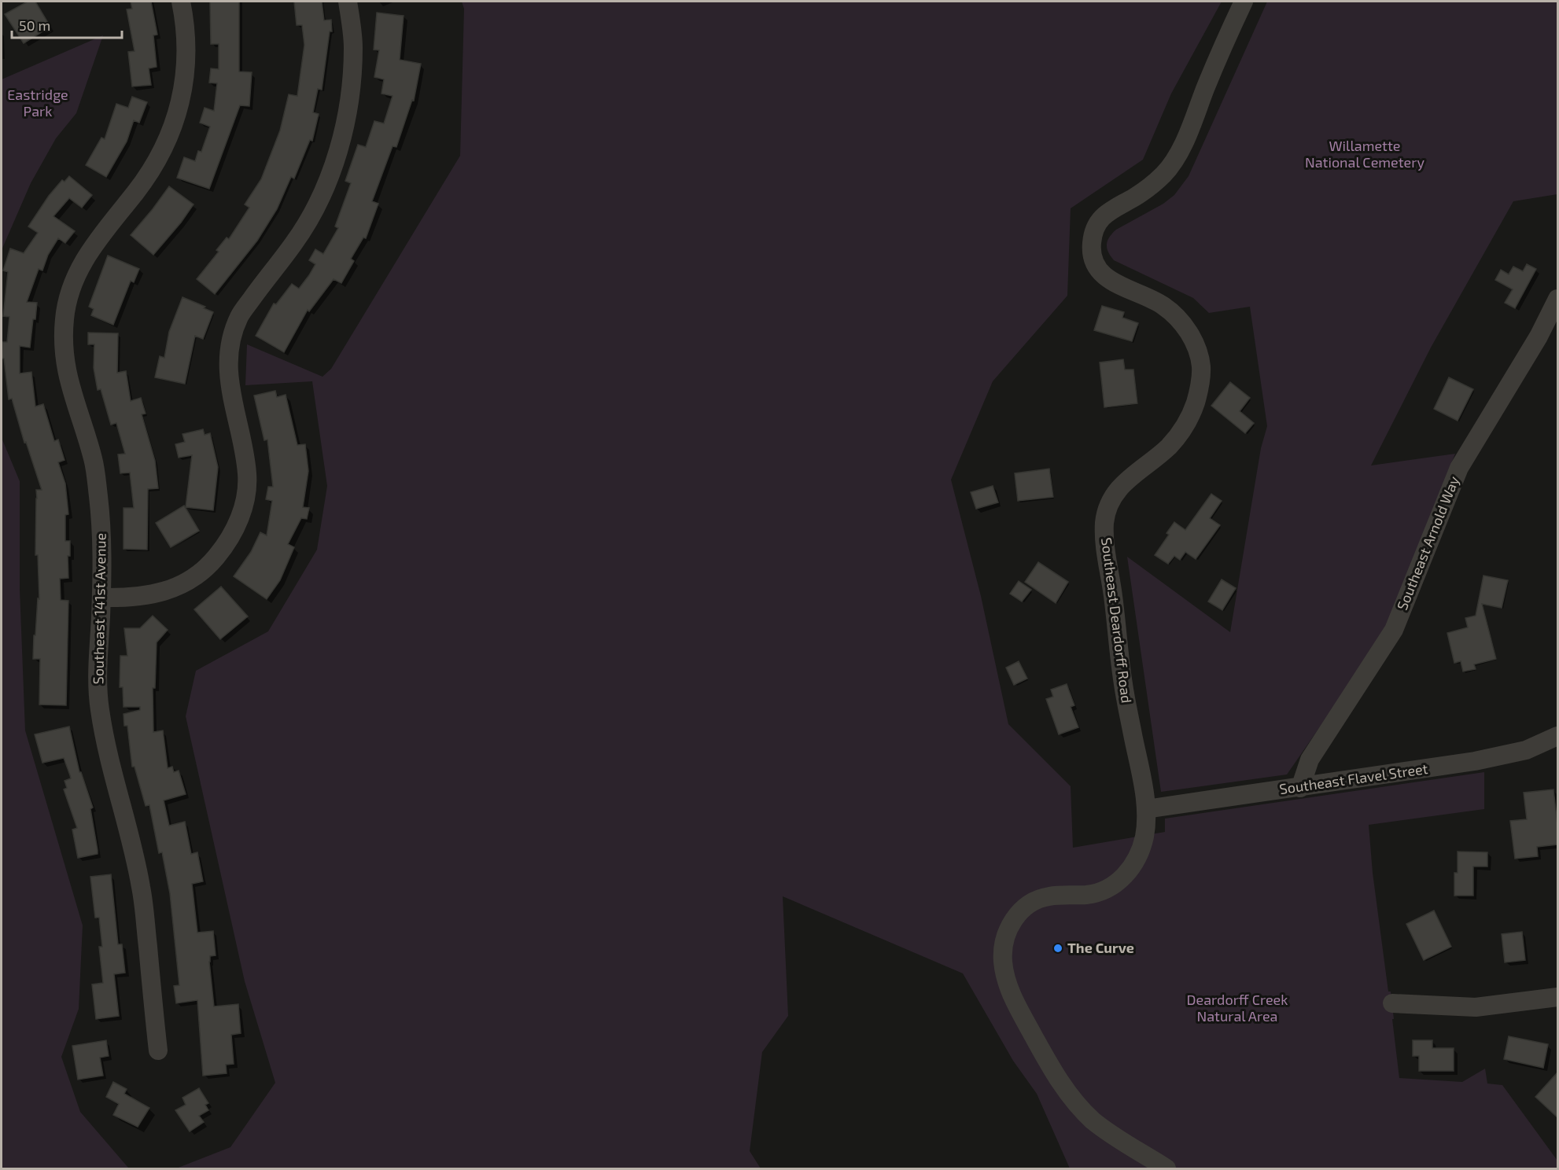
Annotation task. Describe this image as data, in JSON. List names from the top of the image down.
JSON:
{
  "streets": {
    "street": [
      "Southeast Arnold Way",
      "Southeast 141st Avenue",
      "Southeast Deardorff Road",
      "Southeast Flavel Street"
    ]
  },
  "crossings": [
    ["Southeast Arnold Way", "Southeast Flavel Street"],
    ["Southeast Deardorff Road", "Southeast Flavel Street"]
  ],
  "parks": ["Eastridge Park", "Willamette National Cemetery", "Deardorff Creek Natural Area"],
  "places": ["The Curve"],
  "scale_bar": "50 m"
}
